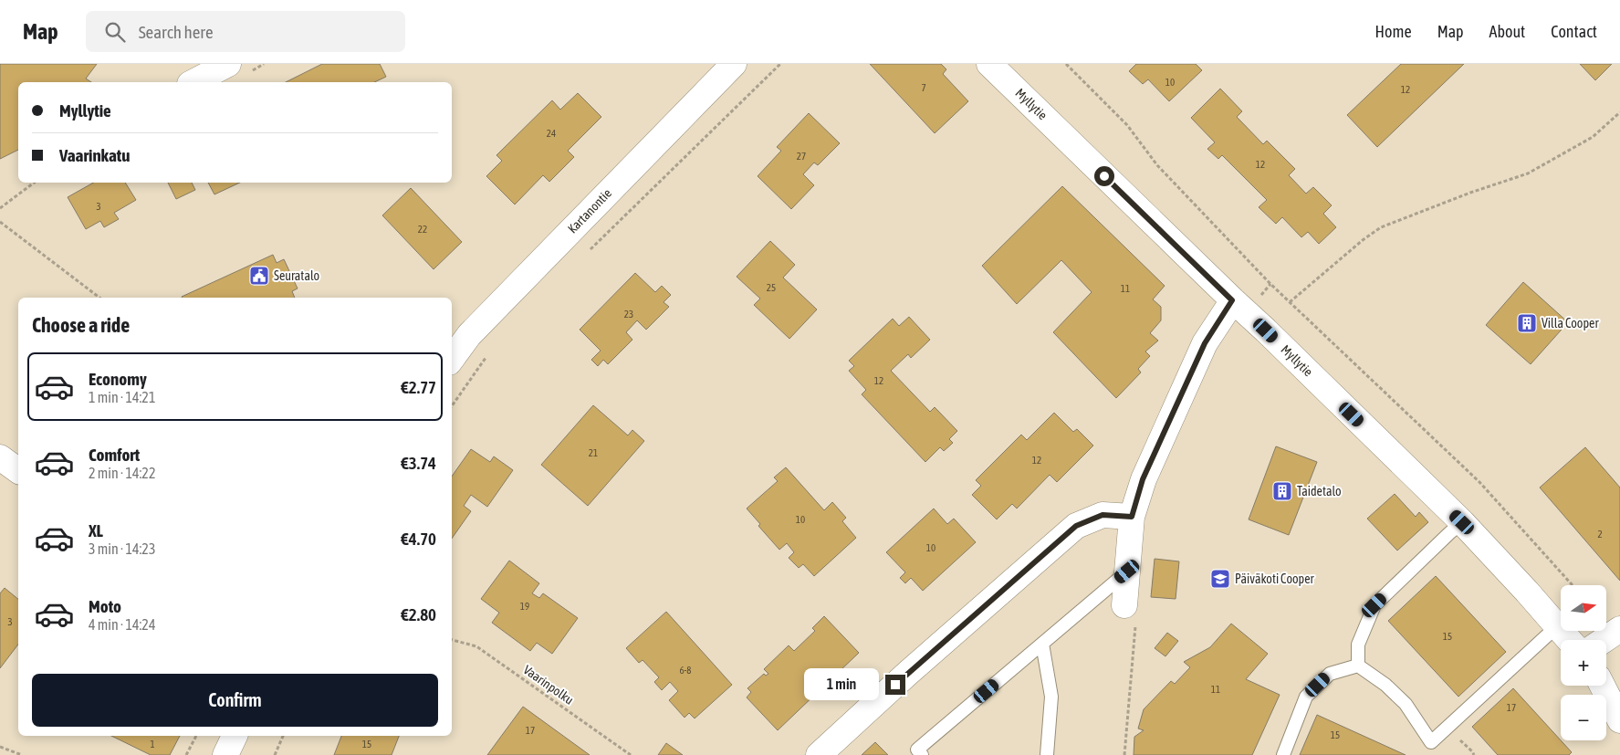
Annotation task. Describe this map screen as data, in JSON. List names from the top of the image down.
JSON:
{
  "streets": {
    "street": ["Myllytie", "Kartanontie"],
    "path": ["Vaarinpolku"]
  },
  "places": {
    "public building": ["Seuratalo"],
    "building": ["Villa Cooper", "Taidetalo"],
    "school or university": ["Päiväkoti Cooper"]
  },
  "house_numbers": [
    "10",
    "7",
    "12",
    "24",
    "27",
    "12",
    "3",
    "22",
    "25",
    "11",
    "23",
    "12",
    "21",
    "12",
    "10",
    "2",
    "10",
    "19",
    "3",
    "15",
    "6-8",
    "11",
    "17",
    "17",
    "15",
    "1",
    "15"
  ],
  "north": "right",
  "page": {
    "header": "Map",
    "search": "Search here",
    "nav": [
      "Home",
      "Map",
      "About",
      "Contact"
    ],
    "banner": ["Myllytie", "Vaarinkatu"],
    "heading": "Choose a ride",
    "list": [
      {
        "name": "Economy",
        "note": "1 min · 14:21",
        "value": "€2.77"
      },
      {
        "name": "Comfort",
        "note": "2 min · 14:22",
        "value": "€3.74"
      },
      {
        "name": "XL",
        "note": "3 min · 14:23",
        "value": "€4.70"
      },
      {
        "name": "Moto",
        "note": "4 min · 14:24",
        "value": "€2.80"
      }
    ],
    "map_buttons": ["+", "−"],
    "buttons": "Confirm",
    "bubble": "1 min"
  }
}
